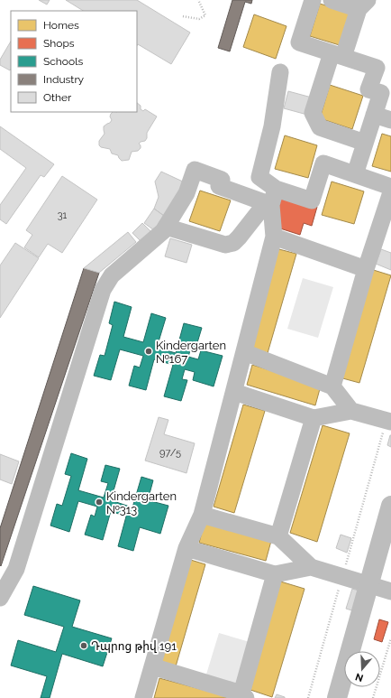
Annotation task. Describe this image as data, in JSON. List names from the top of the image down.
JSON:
{
  "places": ["Kindergarten №167", "Kindergarten №313", "Դպրոց թիվ 191"],
  "house_numbers": ["31", "97/5"],
  "legend": [
    "Homes",
    "Shops",
    "Schools",
    "Industry",
    "Other"
  ],
  "north": "bottom"
}
